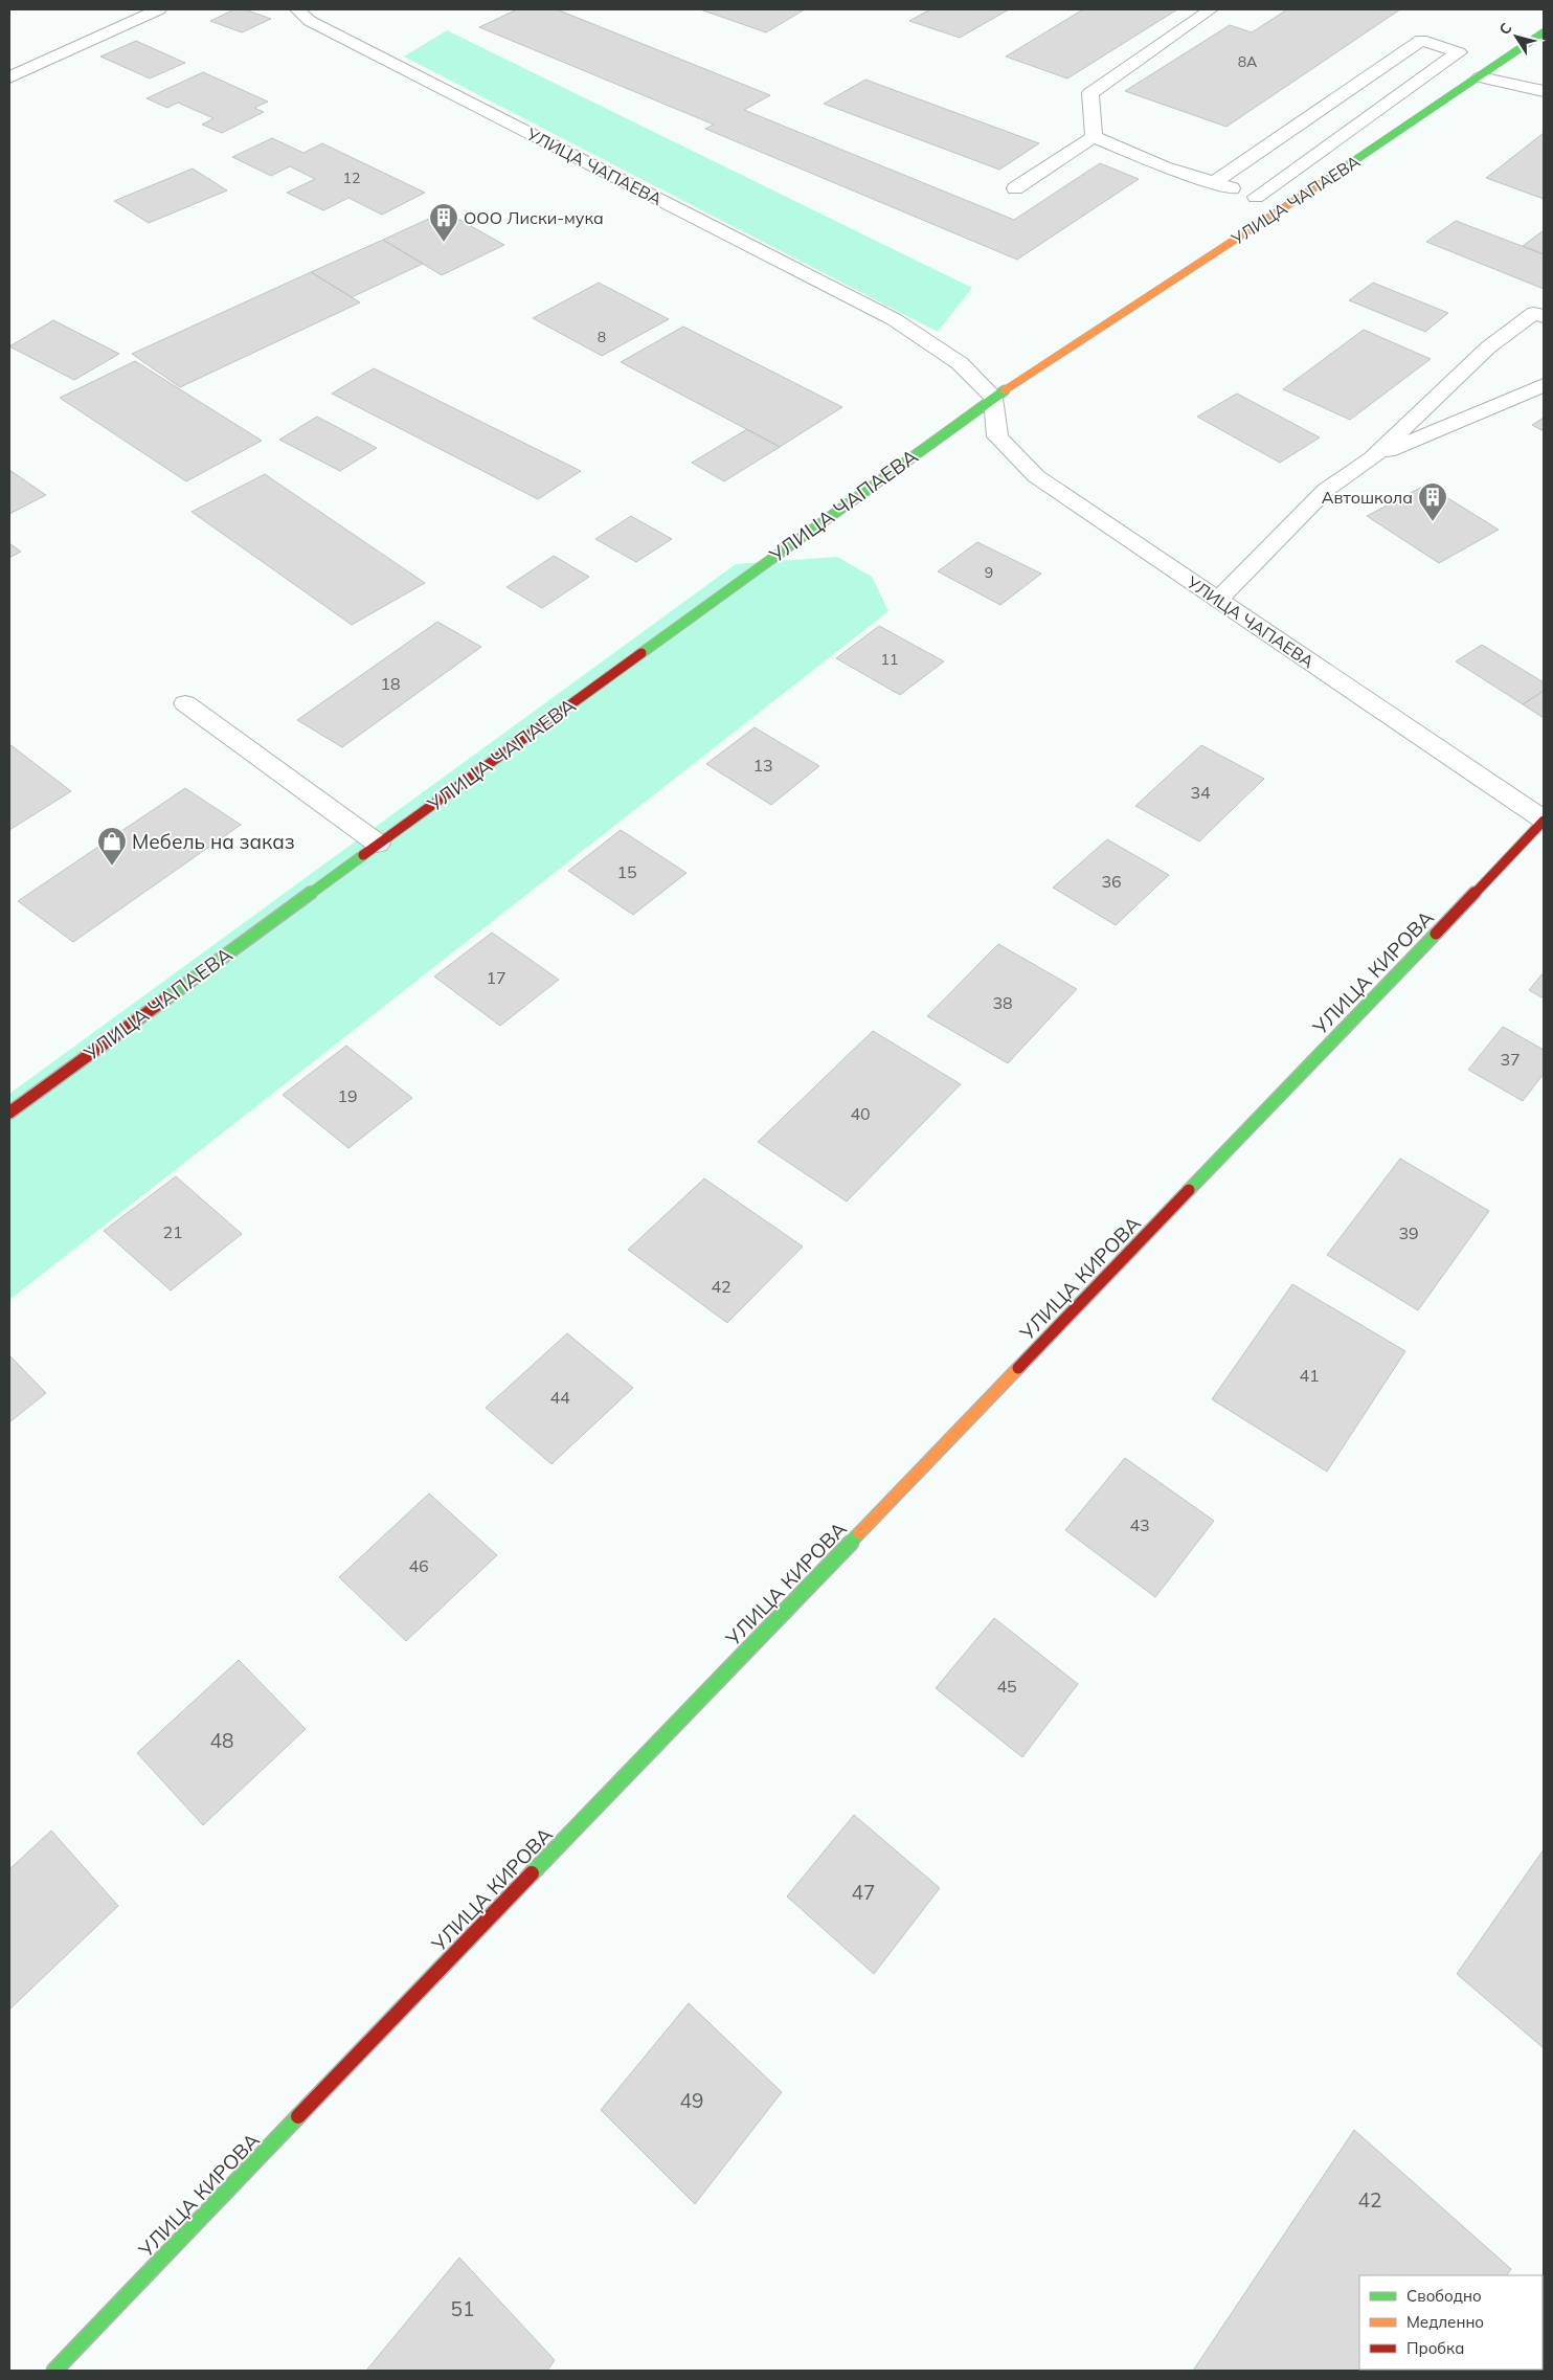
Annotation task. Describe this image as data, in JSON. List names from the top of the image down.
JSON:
{
  "streets": {
    "street": ["УЛИЦА ЧАПАЕВА", "УЛИЦА КИРОВА"]
  },
  "crossings": [
    ["УЛИЦА ЧАПАЕВА", "УЛИЦА КИРОВА"]
  ],
  "places": {
    "building": ["ООО Лиски-мука", "Автошкола"],
    "shop": ["Мебель на заказ"]
  },
  "house_numbers": [
    "8А",
    "12",
    "8",
    "9",
    "11",
    "18",
    "13",
    "34",
    "15",
    "36",
    "17",
    "38",
    "37",
    "19",
    "40",
    "21",
    "39",
    "42",
    "41",
    "44",
    "43",
    "46",
    "45",
    "48",
    "47",
    "49",
    "42",
    "51"
  ],
  "legend": ["Свободно", "Медленно", "Пробка"],
  "north": "top left"
}
